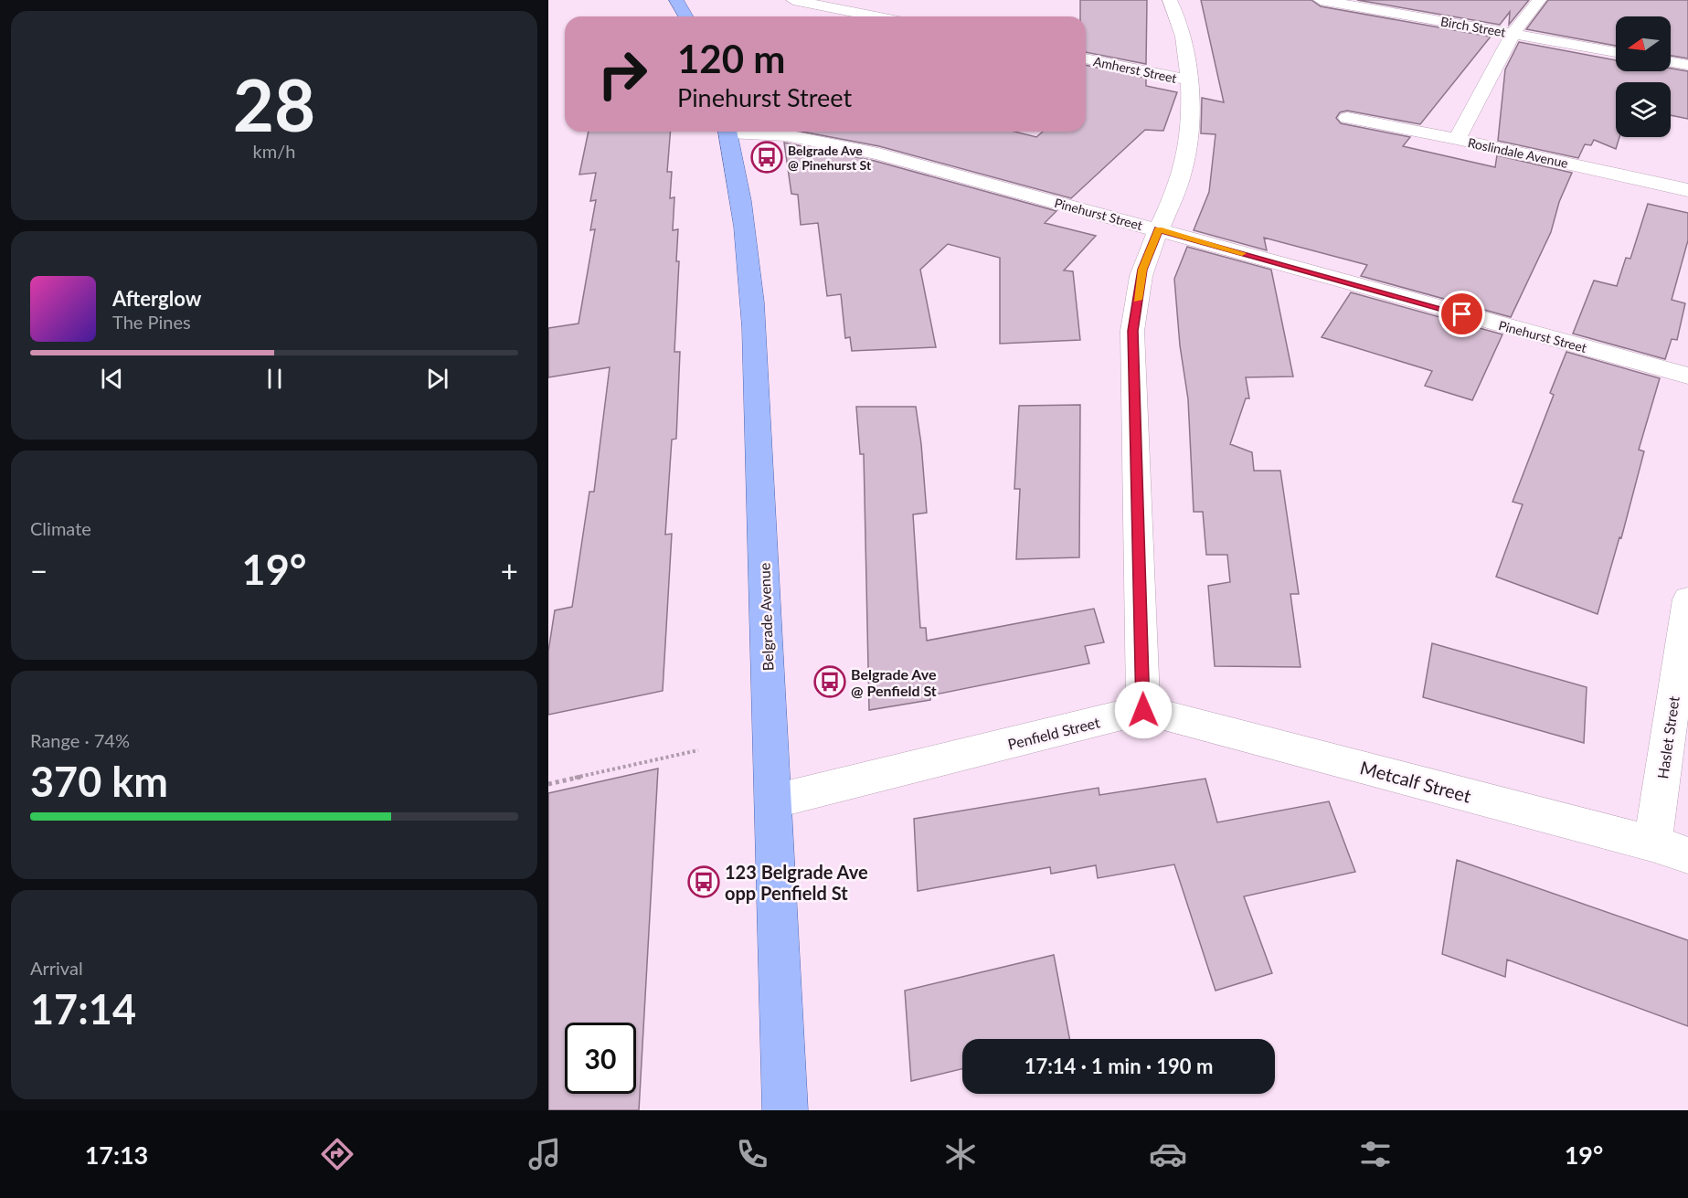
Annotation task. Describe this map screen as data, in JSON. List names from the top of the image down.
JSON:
{
  "streets": {
    "main road": ["Belgrade Avenue"],
    "street": [
      "Birch Street",
      "Amherst Street",
      "Roslindale Avenue",
      "Pinehurst Street",
      "Penfield Street",
      "Haslet Street",
      "Metcalf Street"
    ]
  },
  "crossings": [
    ["Belgrade Avenue", "Penfield Street"],
    ["Penfield Street", "Metcalf Street"],
    ["Haslet Street", "Metcalf Street"]
  ],
  "places": {
    "bus stop": ["Belgrade Ave @ Pinehurst St", "Belgrade Ave @ Penfield St", "123 Belgrade Ave opp Penfield St"]
  },
  "north": "left",
  "page": {
    "tile": [
      ["28", "km/h"],
      "Climate",
      ["Range · 74%", "370 km"],
      ["Arrival", "17:14"]
    ],
    "turn": ["120 m", "Pinehurst Street"],
    "song": ["Afterglow", "The Pines"],
    "heat": ["−", "19°", "+"],
    "limit": "30",
    "trip": "17:14 · 1 min · 190 m",
    "tabs": ["17:13", "19°"]
  }
}
